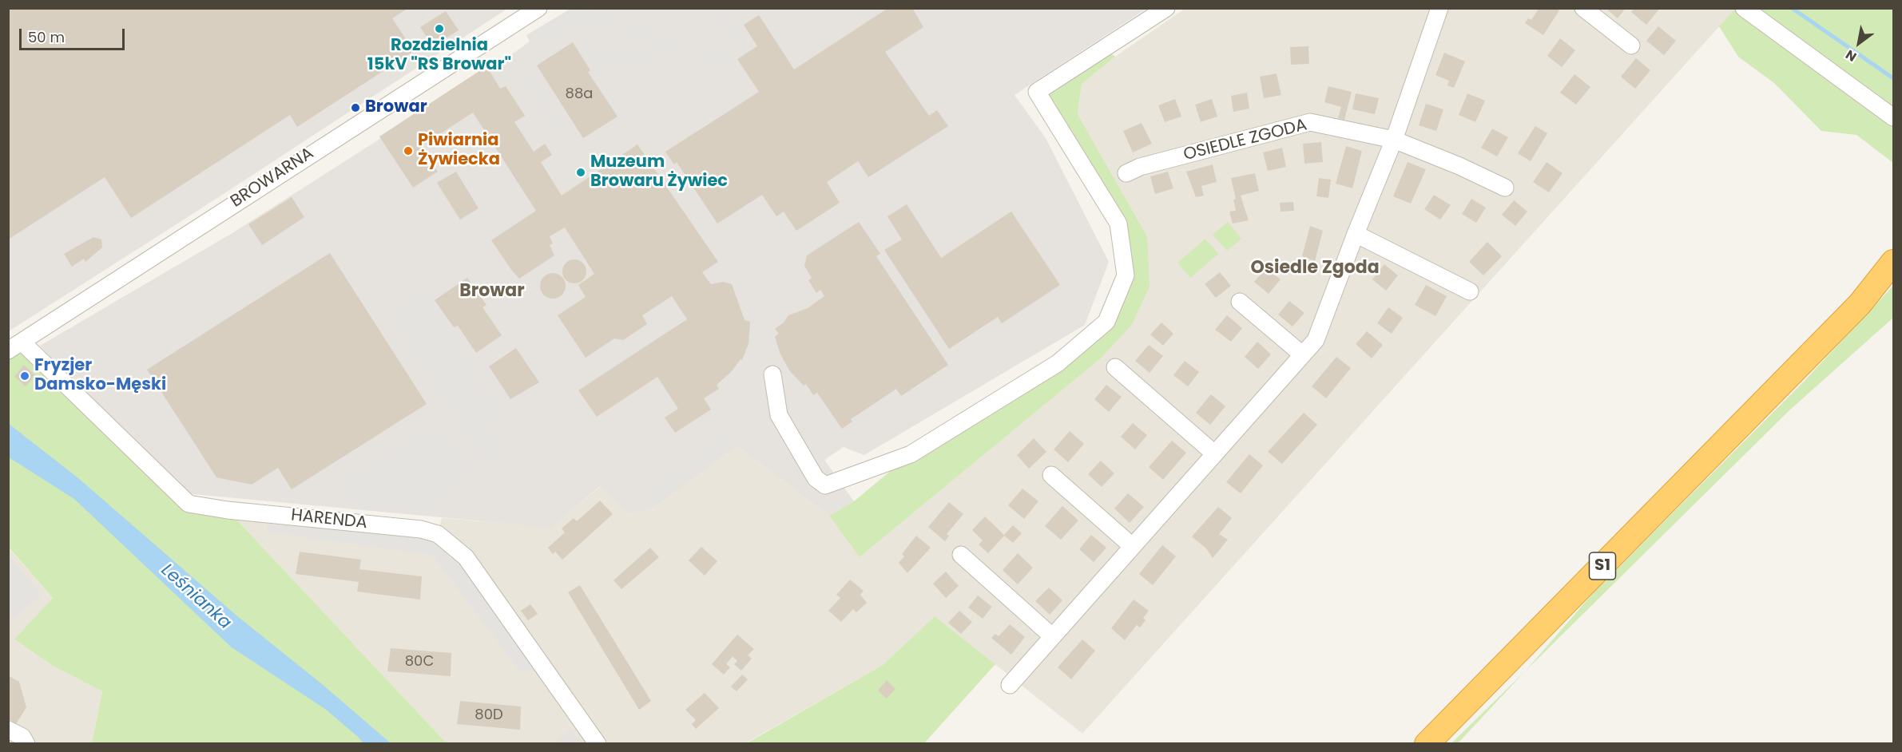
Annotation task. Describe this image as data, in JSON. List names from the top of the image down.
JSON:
{
  "streets": {
    "highway": ["S1"],
    "street": ["OSIEDLE ZGODA", "BROWARNA", "HARENDA"]
  },
  "crossings": [
    ["BROWARNA", "HARENDA"]
  ],
  "districts": ["Osiedle Zgoda", "Browar"],
  "water": ["Leśnianka"],
  "places": [
    "Rozdzielnia 15kV \"RS Browar\"",
    "Browar",
    "Piwiarnia Żywiecka",
    "Muzeum Browaru Żywiec",
    "Fryzjer Damsko-Męski"
  ],
  "house_numbers": ["88a", "80C", "80D"],
  "scale_bar": "50 m",
  "north": "bottom left"
}
